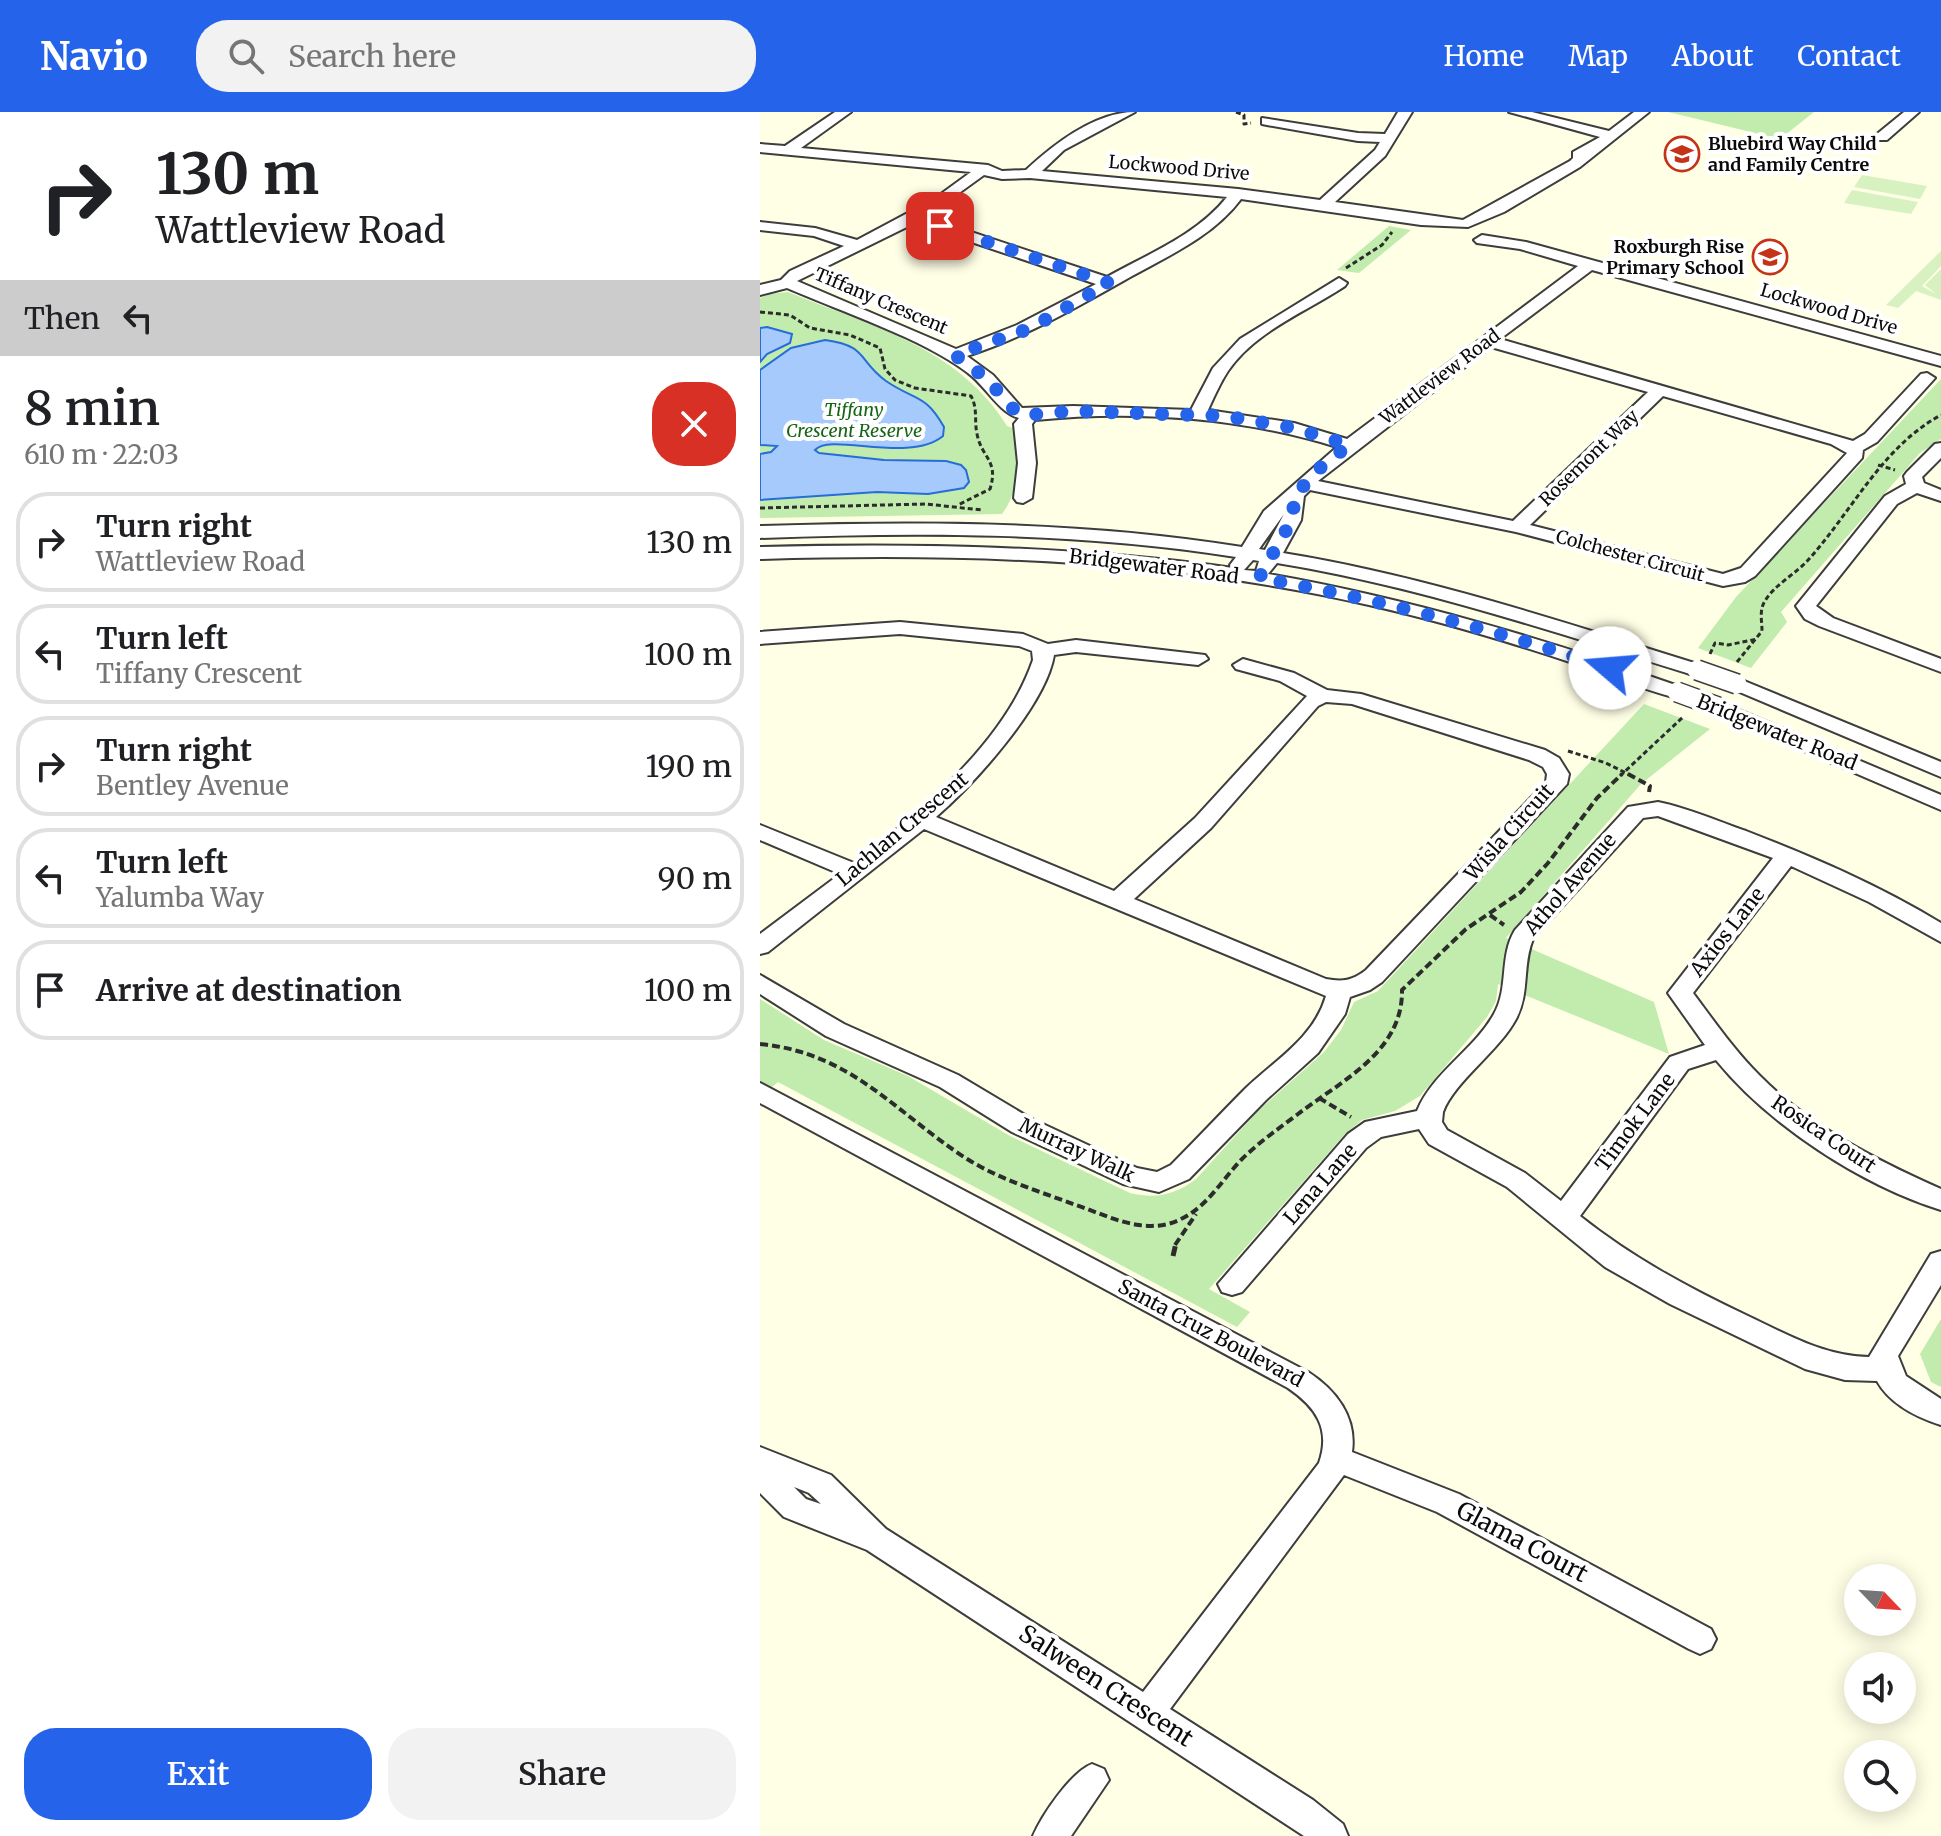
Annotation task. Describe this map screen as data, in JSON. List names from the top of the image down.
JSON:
{
  "streets": {
    "street": [
      "Lockwood Drive",
      "Tiffany Crescent",
      "Wattleview Road",
      "Rosemont Way",
      "Colchester Circuit",
      "Bridgewater Road",
      "Lachlan Crescent",
      "Wisla Circuit",
      "Athol Avenue",
      "Axios Lane",
      "Timok Lane",
      "Rosica Court",
      "Murray Walk",
      "Lena Lane",
      "Santa Cruz Boulevard",
      "Glama Court",
      "Salween Crescent"
    ]
  },
  "crossings": [
    ["Lockwood Drive", "Tiffany Crescent"],
    ["Lockwood Drive", "Wattleview Road"],
    ["Wattleview Road", "Colchester Circuit"],
    ["Wattleview Road", "Bridgewater Road"],
    ["Rosemont Way", "Colchester Circuit"],
    ["Wisla Circuit", "Murray Walk"],
    ["Athol Avenue", "Lena Lane"],
    ["Axios Lane", "Timok Lane"],
    ["Axios Lane", "Rosica Court"],
    ["Timok Lane", "Rosica Court"],
    ["Santa Cruz Boulevard", "Glama Court"]
  ],
  "parks": ["Tiffany Crescent Reserve"],
  "places": {
    "school or university": ["Bluebird Way Child and Family Centre", "Roxburgh Rise Primary School"]
  },
  "north": "bottom right",
  "page": {
    "header": "Navio",
    "search": "Search here",
    "nav": [
      "Home",
      "Map",
      "About",
      "Contact"
    ],
    "turn": ["130 m", "Wattleview Road"],
    "then": "Then",
    "heading": ["8 min", "610 m · 22:03"],
    "list": [
      {
        "name": "Turn right",
        "note": "Wattleview Road",
        "value": "130 m"
      },
      {
        "name": "Turn left",
        "note": "Tiffany Crescent",
        "value": "100 m"
      },
      {
        "name": "Turn right",
        "note": "Bentley Avenue",
        "value": "190 m"
      },
      {
        "name": "Turn left",
        "note": "Yalumba Way",
        "value": "90 m"
      },
      {
        "name": "Arrive at destination",
        "value": "100 m"
      }
    ],
    "buttons": ["Exit", "Share"]
  }
}
